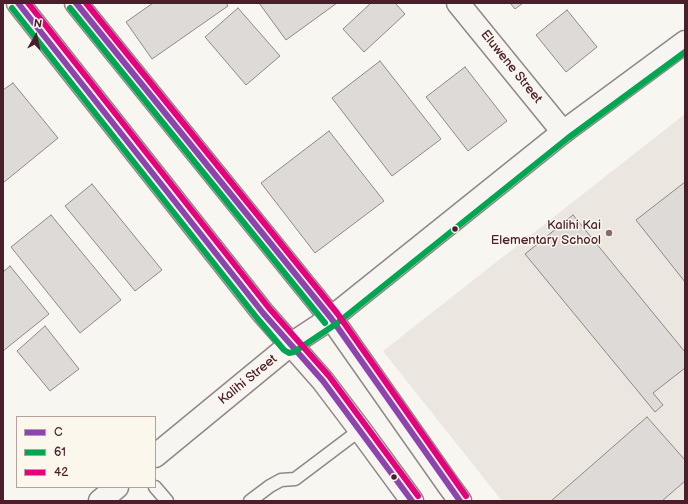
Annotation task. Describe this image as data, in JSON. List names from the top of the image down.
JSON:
{
  "streets": {
    "main road": ["Eluwene Street", "Kalihi Street"]
  },
  "crossings": [
    ["Eluwene Street", "Kalihi Street"]
  ],
  "places": ["Kalihi Kai Elementary School"],
  "lines": ["transit line C", "transit line 42", "transit line 61"],
  "legend": ["C", "61", "42"],
  "north": "top"
}
